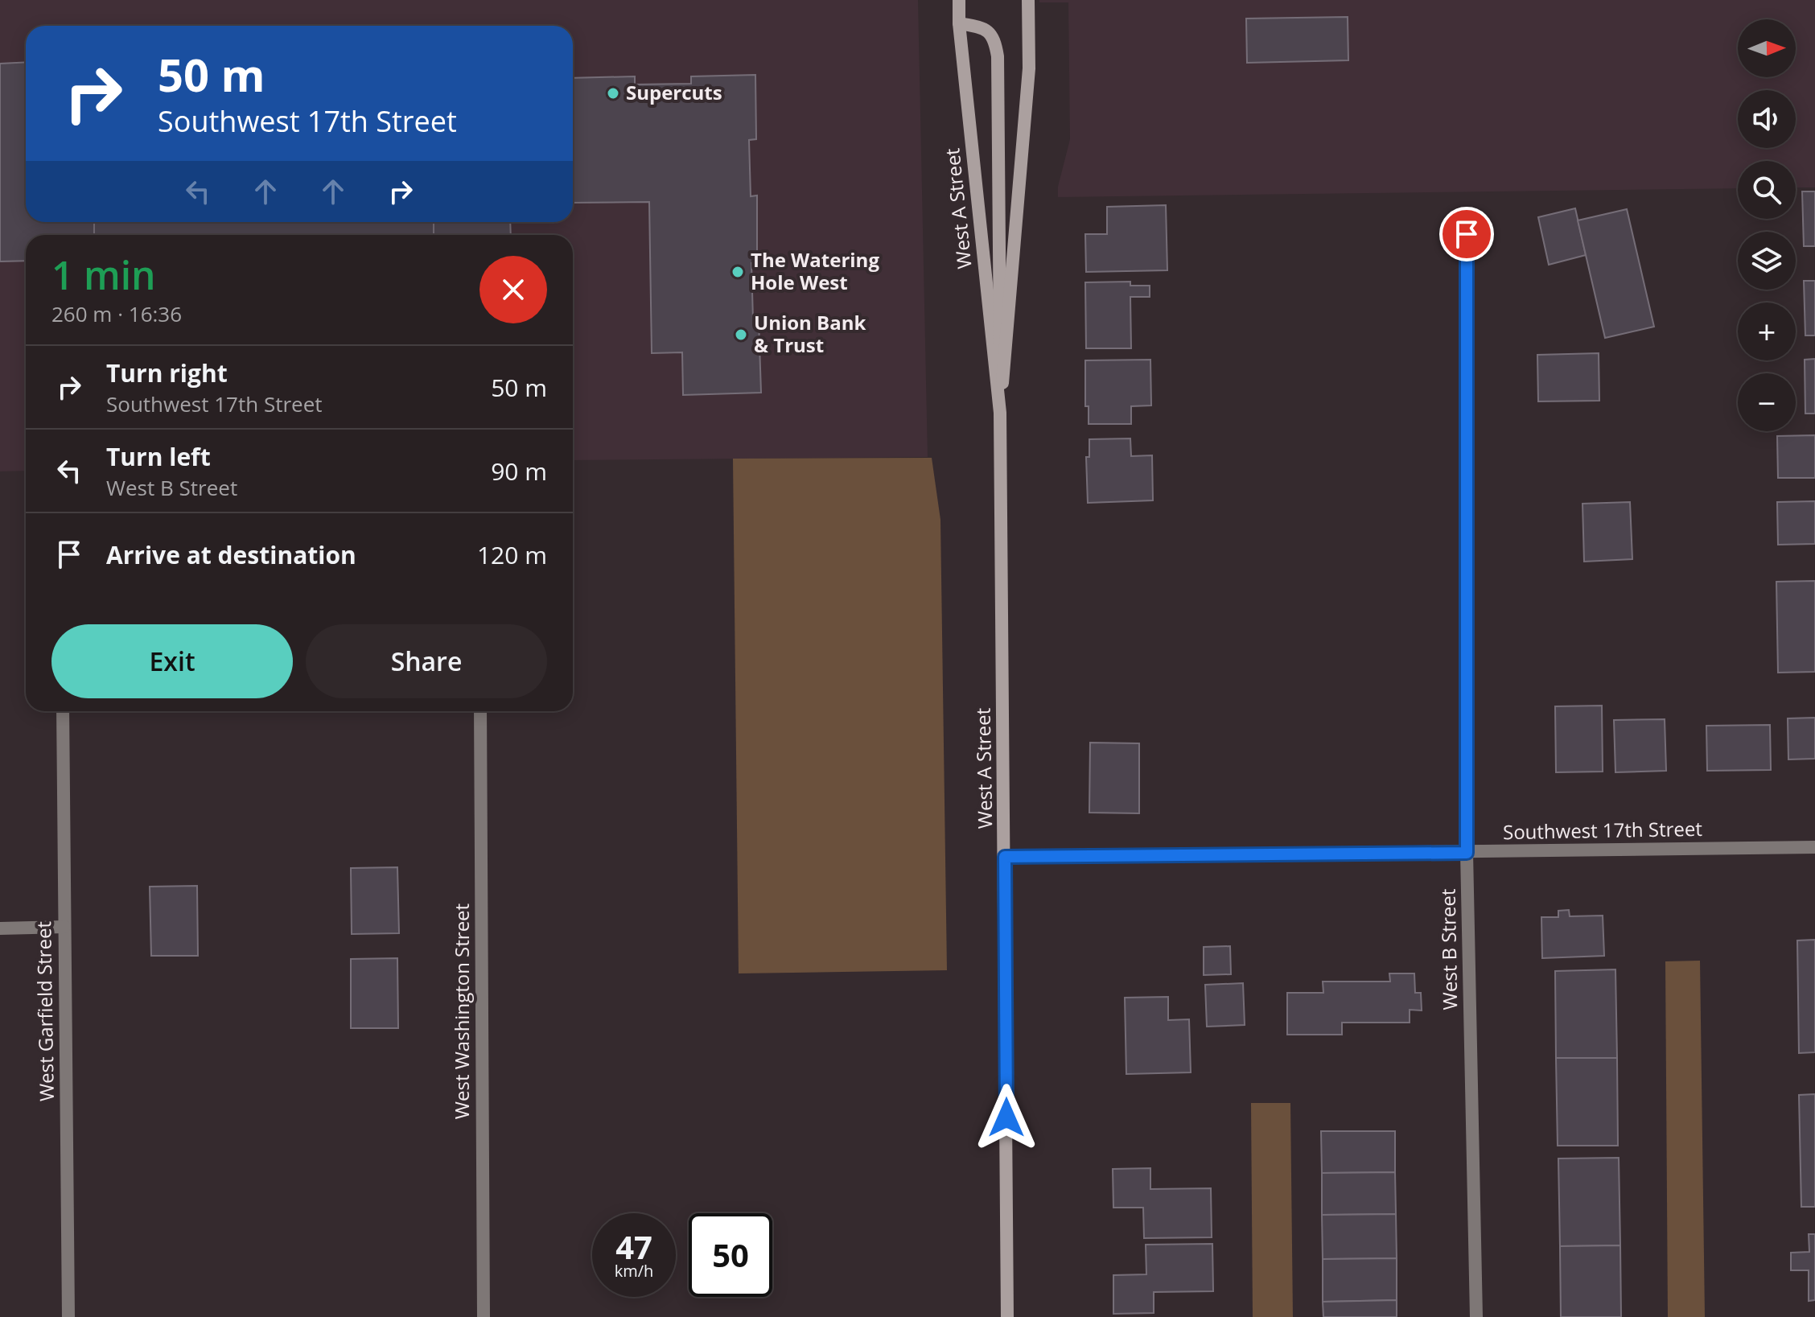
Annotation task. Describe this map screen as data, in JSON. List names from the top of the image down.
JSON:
{
  "streets": {
    "main road": ["West A Street"],
    "street": [
      "Southwest 17th Street",
      "West B Street",
      "West Garfield Street",
      "West Washington Street"
    ]
  },
  "crossings": [
    ["West A Street", "Southwest 17th Street"],
    ["Southwest 17th Street", "West B Street"]
  ],
  "places": ["Supercuts", "The Watering Hole West", "Union Bank & Trust"],
  "north": "right",
  "page": {
    "map_buttons": ["+", "−"],
    "turn": ["50 m", "Southwest 17th Street"],
    "heading": ["1 min", "260 m · 16:36"],
    "list": [
      {
        "name": "Turn right",
        "note": "Southwest 17th Street",
        "value": "50 m"
      },
      {
        "name": "Turn left",
        "note": "West B Street",
        "value": "90 m"
      },
      {
        "name": "Arrive at destination",
        "value": "120 m"
      }
    ],
    "buttons": ["Exit", "Share"],
    "speed": "47 km/h",
    "limit": "50"
  }
}
